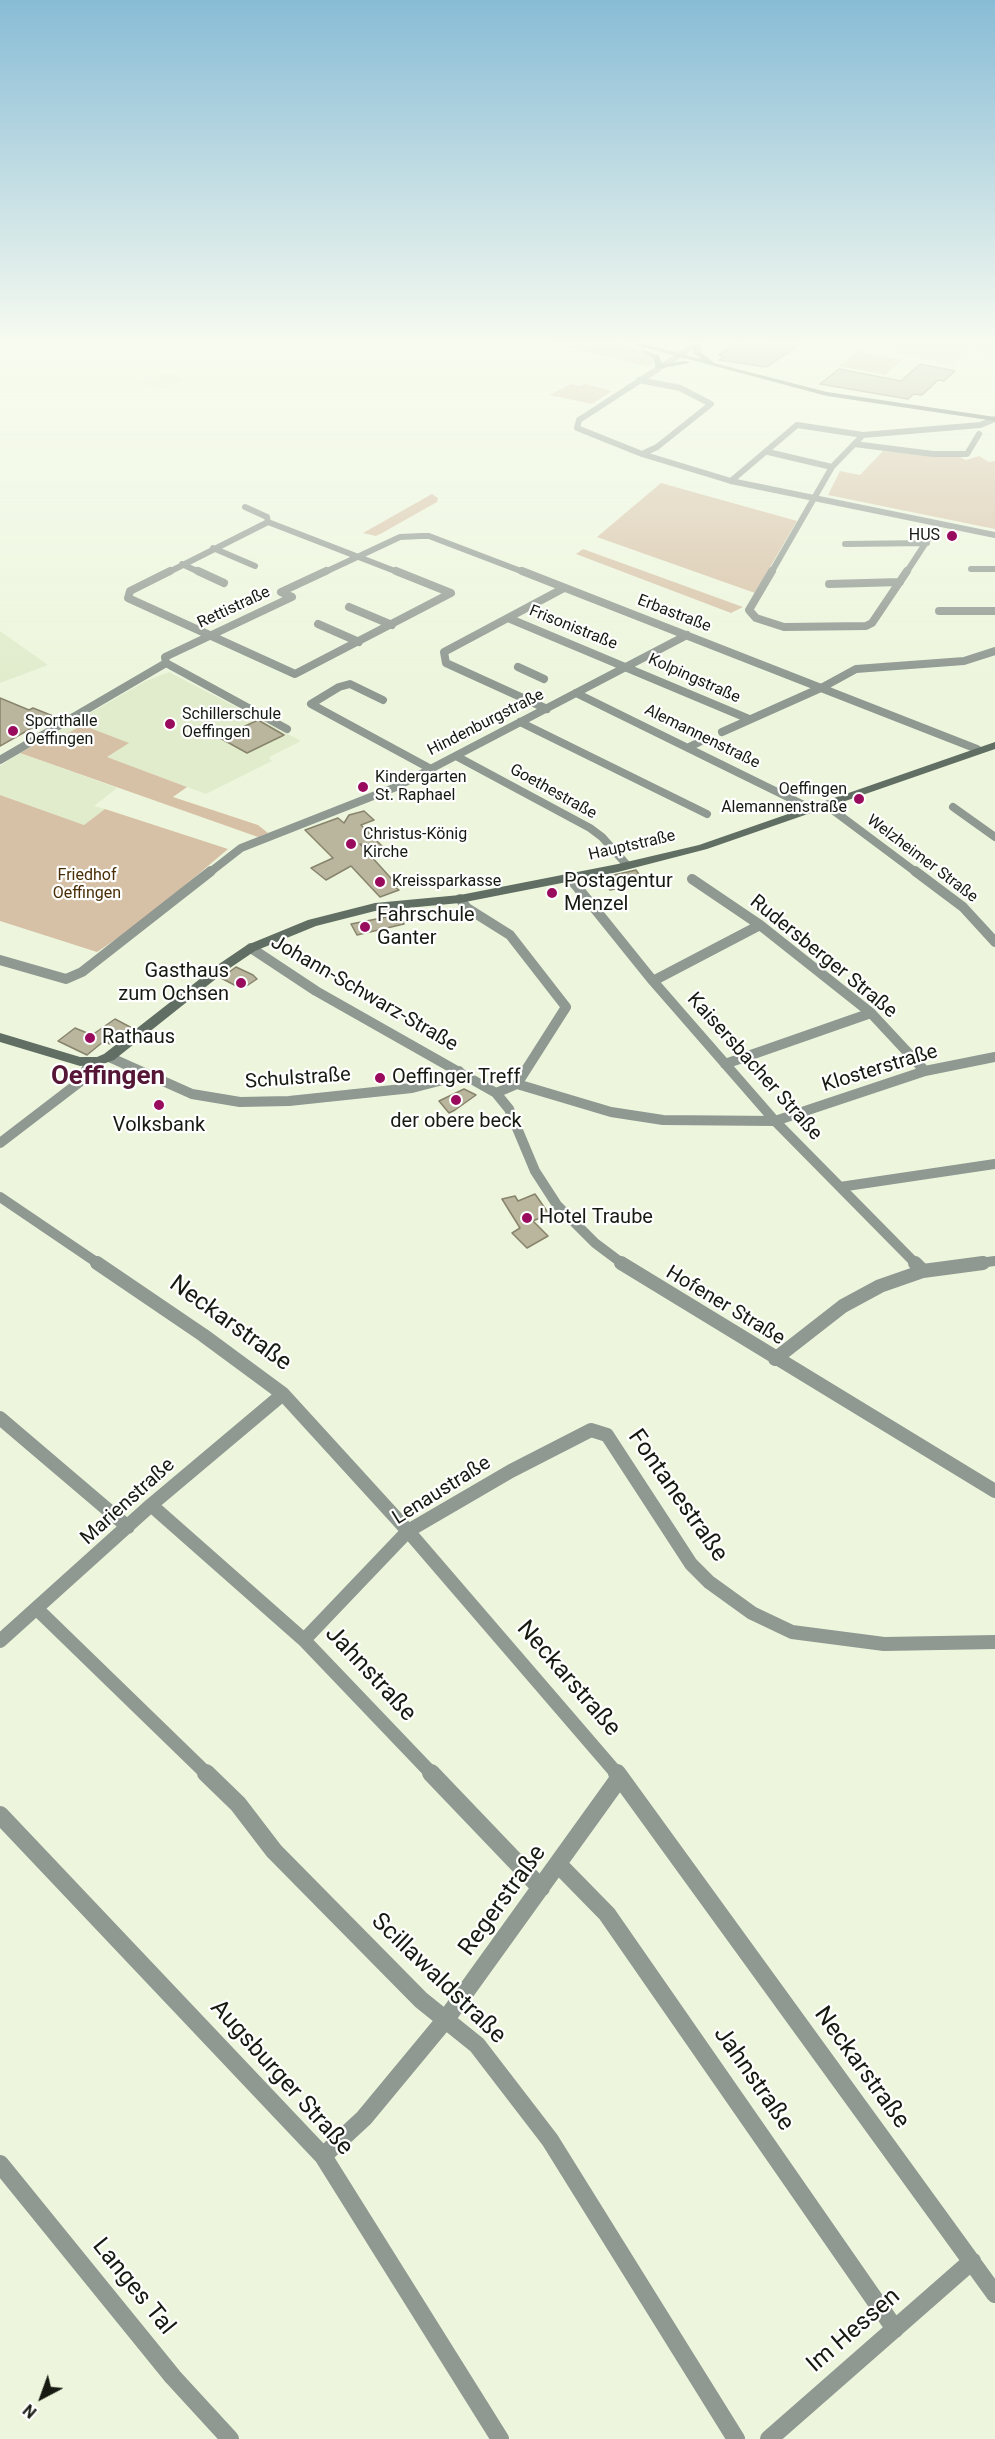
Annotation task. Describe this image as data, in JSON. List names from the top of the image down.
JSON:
{
  "streets": {
    "street": [
      "Rettistraße",
      "Erbastraße",
      "Frisonistraße",
      "Kolpingstraße",
      "Hindenburgstraße",
      "Alemannenstraße",
      "Goethestraße",
      "Hauptstraße",
      "Welzheimer Straße",
      "Rudersberger Straße",
      "Johann-Schwarz-Straße",
      "Kaisersbacher Straße",
      "Klosterstraße",
      "Schulstraße",
      "Hofener Straße",
      "Neckarstraße",
      "Lenaustraße",
      "Fontanestraße",
      "Marienstraße",
      "Jahnstraße",
      "Regerstraße",
      "Scillawaldstraße",
      "Augsburger Straße",
      "Langes Tal",
      "Im Hessen"
    ]
  },
  "crossings": [
    ["Rettistraße", "Erbastraße"],
    ["Erbastraße", "Frisonistraße"],
    ["Erbastraße", "Hindenburgstraße"],
    ["Erbastraße", "Hauptstraße"],
    ["Frisonistraße", "Kolpingstraße"],
    ["Frisonistraße", "Hindenburgstraße"],
    ["Kolpingstraße", "Hindenburgstraße"],
    ["Hindenburgstraße", "Alemannenstraße"],
    ["Hindenburgstraße", "Goethestraße"],
    ["Alemannenstraße", "Hauptstraße"],
    ["Goethestraße", "Hauptstraße"],
    ["Hauptstraße", "Welzheimer Straße"],
    ["Hauptstraße", "Johann-Schwarz-Straße"],
    ["Hauptstraße", "Kaisersbacher Straße"],
    ["Hauptstraße", "Schulstraße"],
    ["Rudersberger Straße", "Klosterstraße"],
    ["Johann-Schwarz-Straße", "Schulstraße"],
    ["Johann-Schwarz-Straße", "Hofener Straße"],
    ["Kaisersbacher Straße", "Klosterstraße"],
    ["Neckarstraße", "Lenaustraße"],
    ["Neckarstraße", "Marienstraße"],
    ["Neckarstraße", "Regerstraße"],
    ["Neckarstraße", "Im Hessen"],
    ["Lenaustraße", "Fontanestraße"],
    ["Lenaustraße", "Jahnstraße"],
    ["Marienstraße", "Jahnstraße"],
    ["Marienstraße", "Scillawaldstraße"],
    ["Jahnstraße", "Regerstraße"],
    ["Jahnstraße", "Im Hessen"],
    ["Regerstraße", "Scillawaldstraße"],
    ["Regerstraße", "Augsburger Straße"]
  ],
  "districts": ["Oeffingen"],
  "parks": ["Friedhof Oeffingen"],
  "places": [
    "HUS",
    "Schillerschule Oeffingen",
    "Sporthalle Oeffingen",
    "Kindergarten St. Raphael",
    "Oeffingen Alemannenstraße",
    "Christus-König Kirche",
    "Kreissparkasse",
    "Postagentur Menzel",
    "Fahrschule Ganter",
    "Gasthaus zum Ochsen",
    "Rathaus",
    "Oeffinger Treff",
    "der obere beck",
    "Volksbank",
    "Hotel Traube"
  ],
  "north": "bottom left"
}
